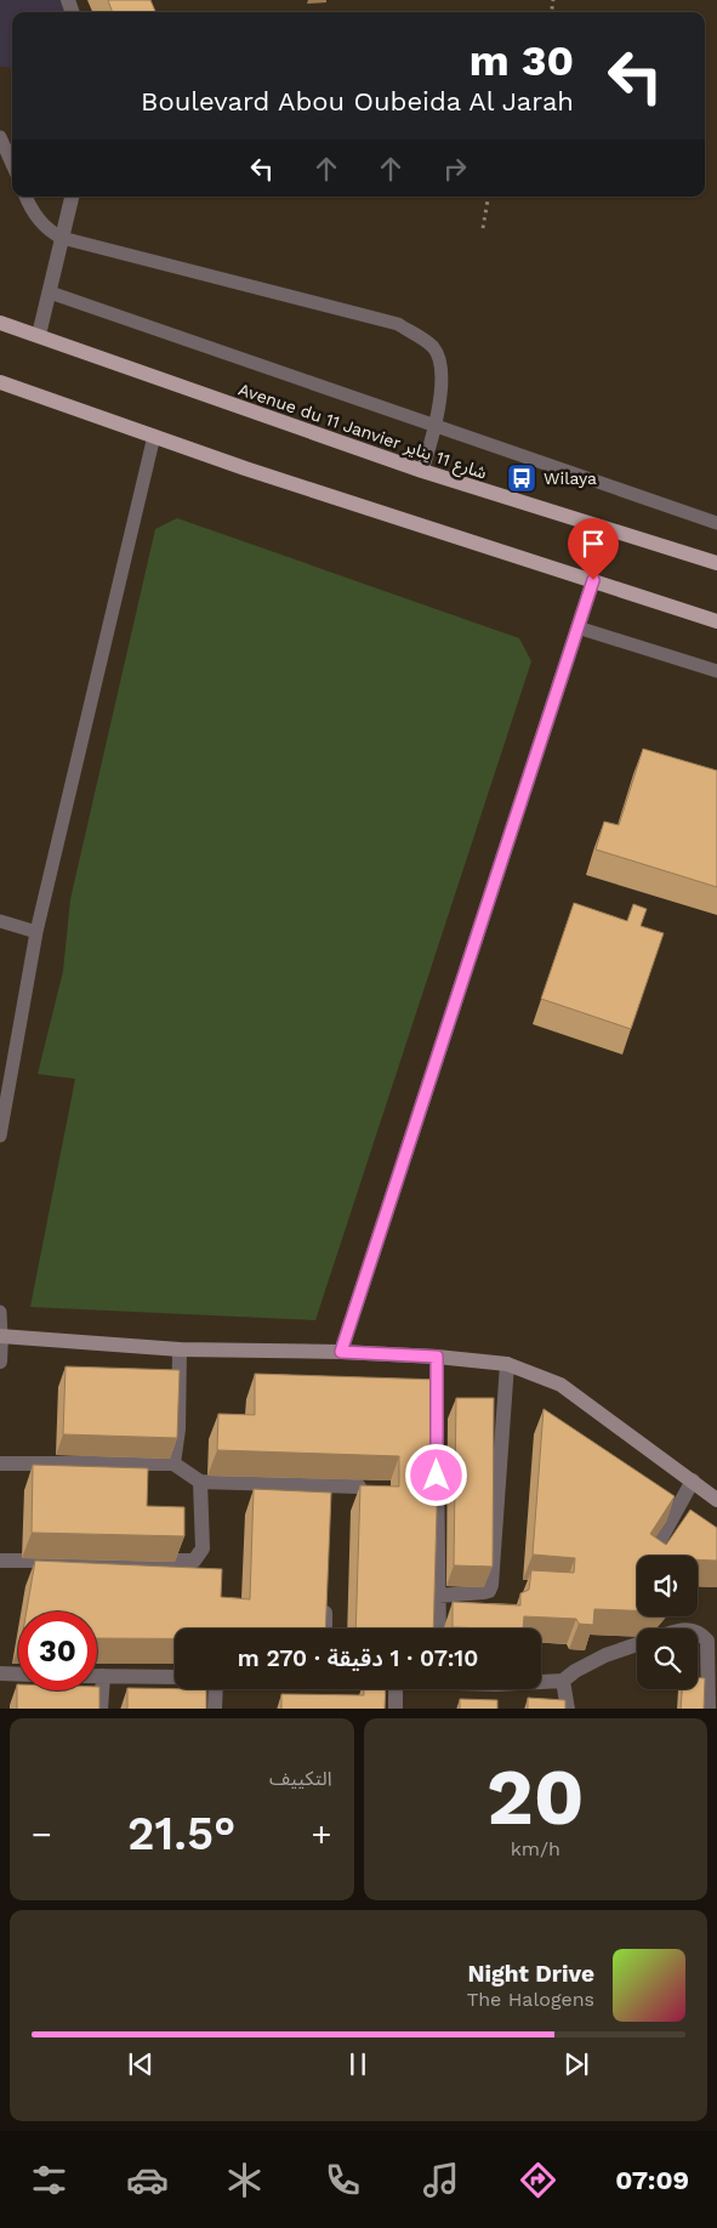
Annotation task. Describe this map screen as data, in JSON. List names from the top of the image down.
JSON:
{
  "streets": {
    "main road": ["Avenue du 11 Janvier شارع 11 يناير"]
  },
  "places": {
    "bus stop": ["Wilaya"]
  },
  "page": {
    "turn": ["30 m", "Boulevard Abou Oubeida Al Jarah"],
    "limit": "30",
    "trip": "07:10 · 1 دقيقة · 270 m",
    "tile": [
      ["20", "km/h"],
      "التكييف"
    ],
    "heat": ["−", "21.5°", "+"],
    "song": ["Night Drive", "The Halogens"],
    "tabs": "07:09"
  }
}
